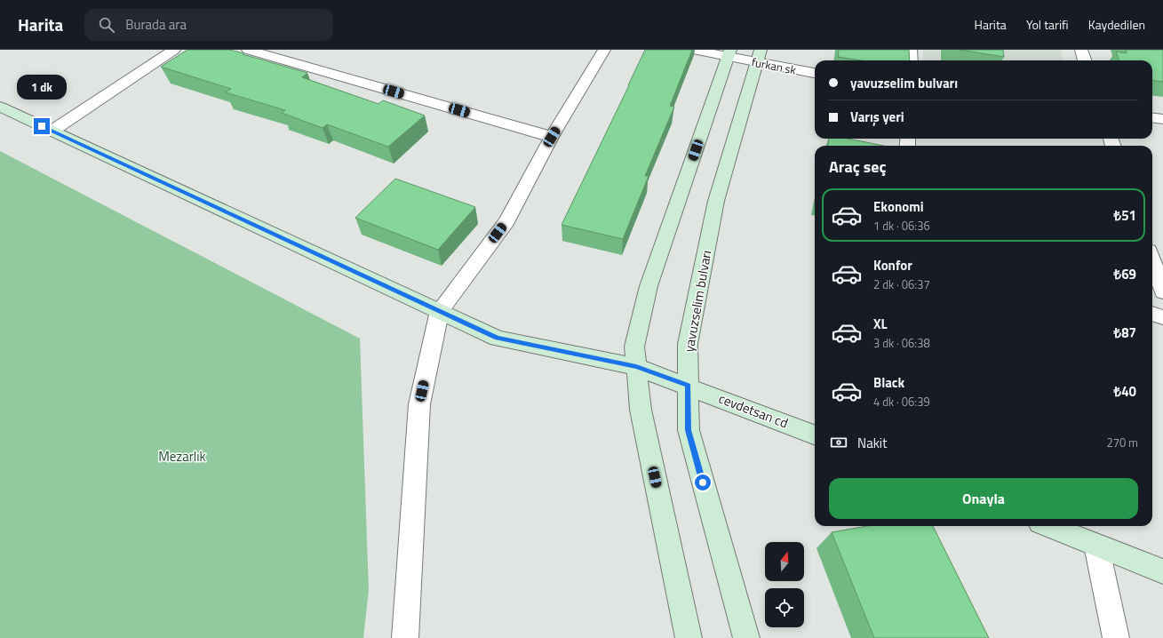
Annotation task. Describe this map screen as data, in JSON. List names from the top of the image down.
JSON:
{
  "streets": {
    "main road": ["yavuzselim bulvarı", "cevdetsan cd"],
    "street": ["furkan sk"]
  },
  "crossings": [
    ["furkan sk", "yavuzselim bulvarı"],
    ["yavuzselim bulvarı", "cevdetsan cd"]
  ],
  "parks": ["Mezarlık"],
  "north": "top",
  "page": {
    "header": "Harita",
    "search": "Burada ara",
    "nav": ["Harita", "Yol tarifi", "Kaydedilen"],
    "banner": ["yavuzselim bulvarı", "Varış yeri"],
    "bubble": "1 dk",
    "heading": "Araç seç",
    "list": [
      {
        "name": "Ekonomi",
        "note": "1 dk · 06:36",
        "value": "₺51"
      },
      {
        "name": "Konfor",
        "note": "2 dk · 06:37",
        "value": "₺69"
      },
      {
        "name": "XL",
        "note": "3 dk · 06:38",
        "value": "₺87"
      },
      {
        "name": "Black",
        "note": "4 dk · 06:39",
        "value": "₺40"
      }
    ],
    "pay": ["Nakit", "270 m"],
    "buttons": "Onayla"
  }
}
